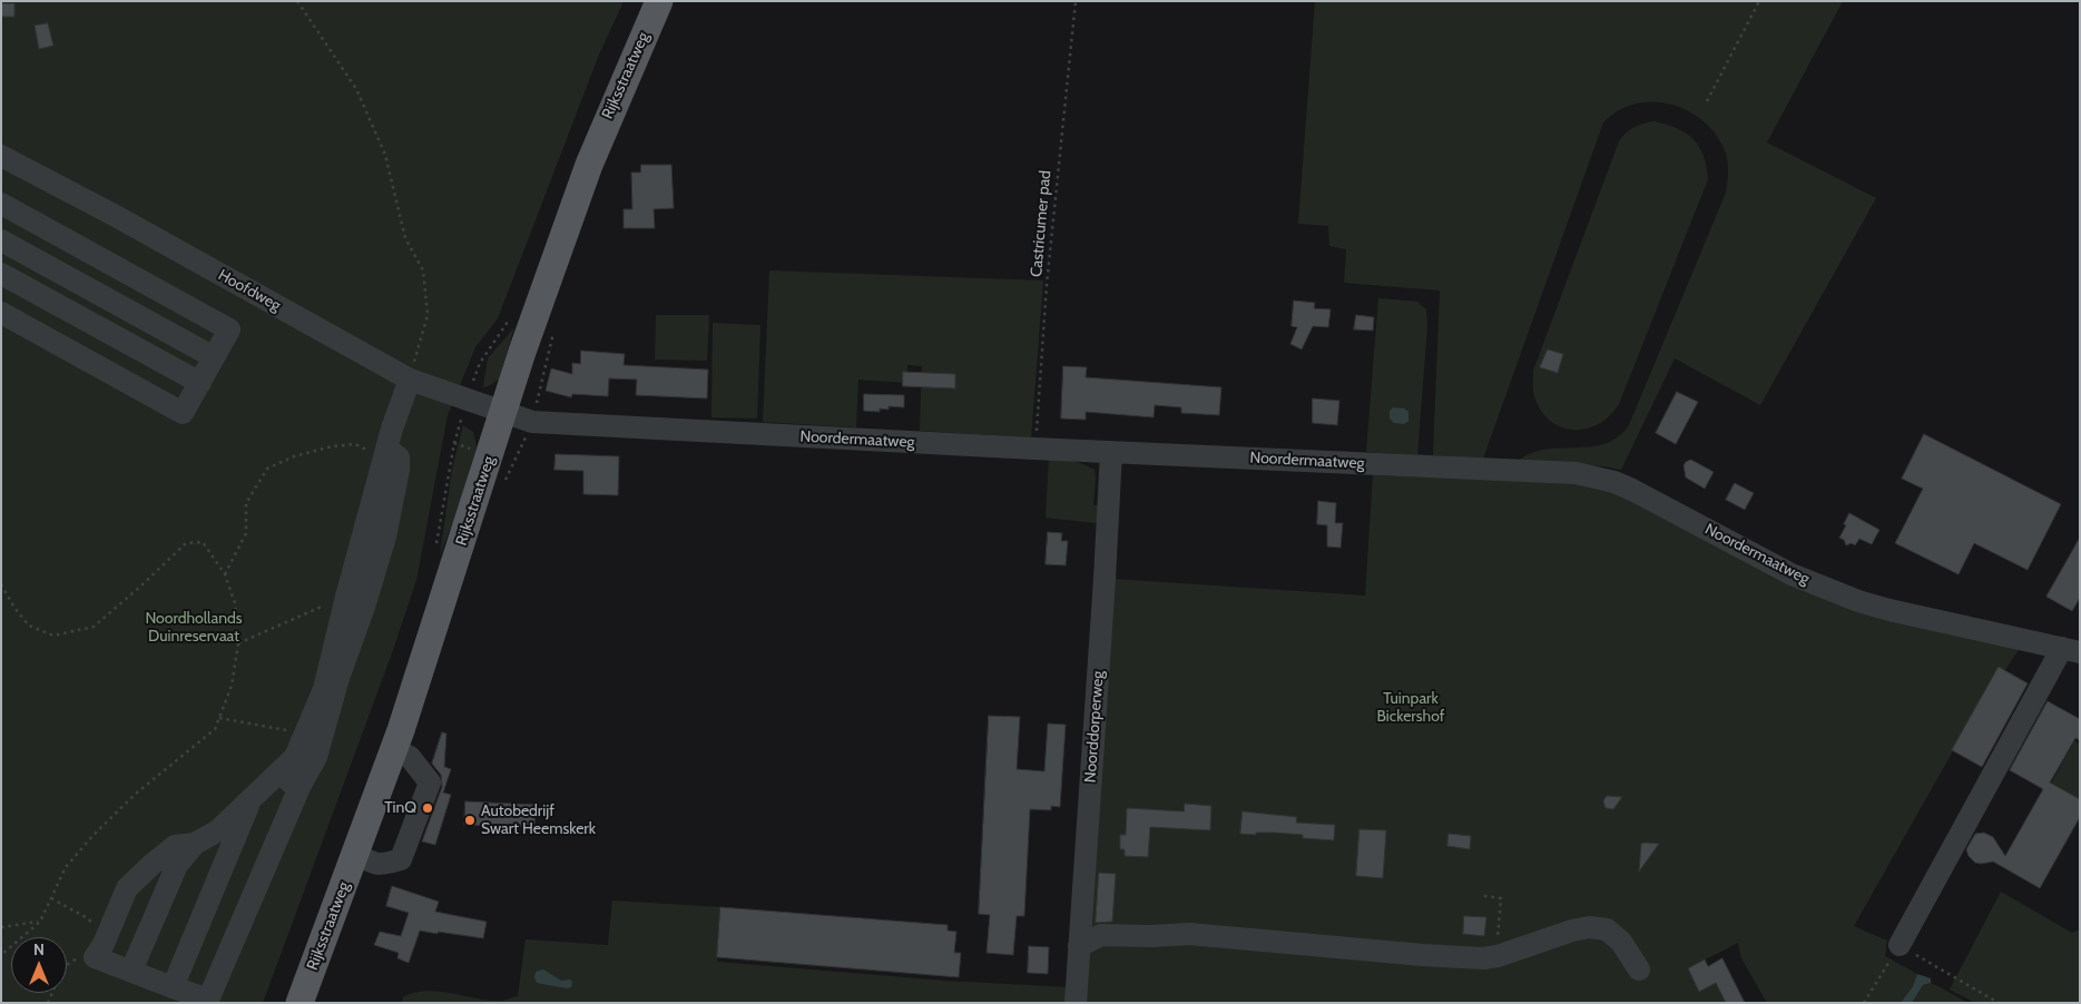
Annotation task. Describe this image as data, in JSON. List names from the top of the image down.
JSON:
{
  "streets": {
    "main road": ["Rijksstraatweg"],
    "street": ["Hoofdweg", "Noordermaatweg", "Noorddorperweg"],
    "path": ["Castricumer pad"]
  },
  "crossings": [
    ["Rijksstraatweg", "Hoofdweg"],
    ["Rijksstraatweg", "Noordermaatweg"],
    ["Castricumer pad", "Noordermaatweg"],
    ["Hoofdweg", "Noordermaatweg"],
    ["Noordermaatweg", "Noorddorperweg"]
  ],
  "parks": ["Noordhollands Duinreservaat", "Tuinpark Bickershof"],
  "places": ["TinQ", "Autobedrijf Swart Heemskerk"],
  "north": "top"
}
